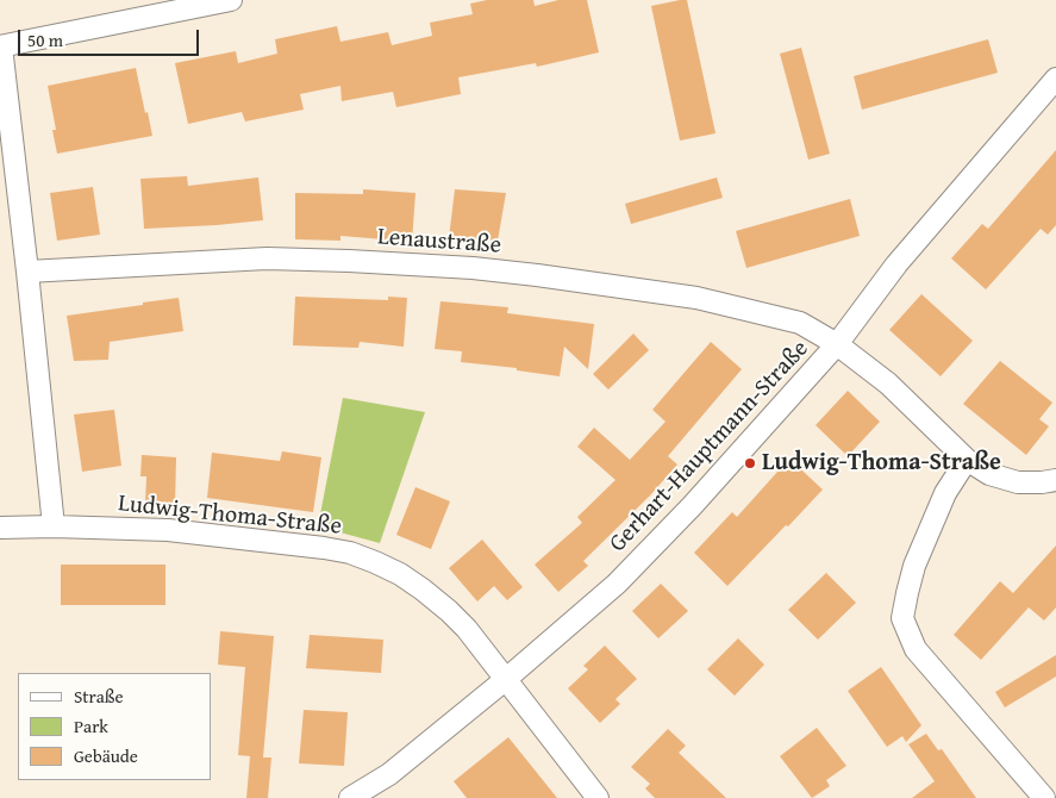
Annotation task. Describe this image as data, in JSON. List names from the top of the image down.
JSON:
{
  "streets": {
    "street": ["Lenaustraße", "Gerhart-Hauptmann-Straße", "Ludwig-Thoma-Straße"]
  },
  "crossings": [
    ["Lenaustraße", "Gerhart-Hauptmann-Straße"],
    ["Gerhart-Hauptmann-Straße", "Ludwig-Thoma-Straße"]
  ],
  "places": ["Ludwig-Thoma-Straße"],
  "legend": ["Straße", "Park", "Gebäude"],
  "scale_bar": "50 m"
}
